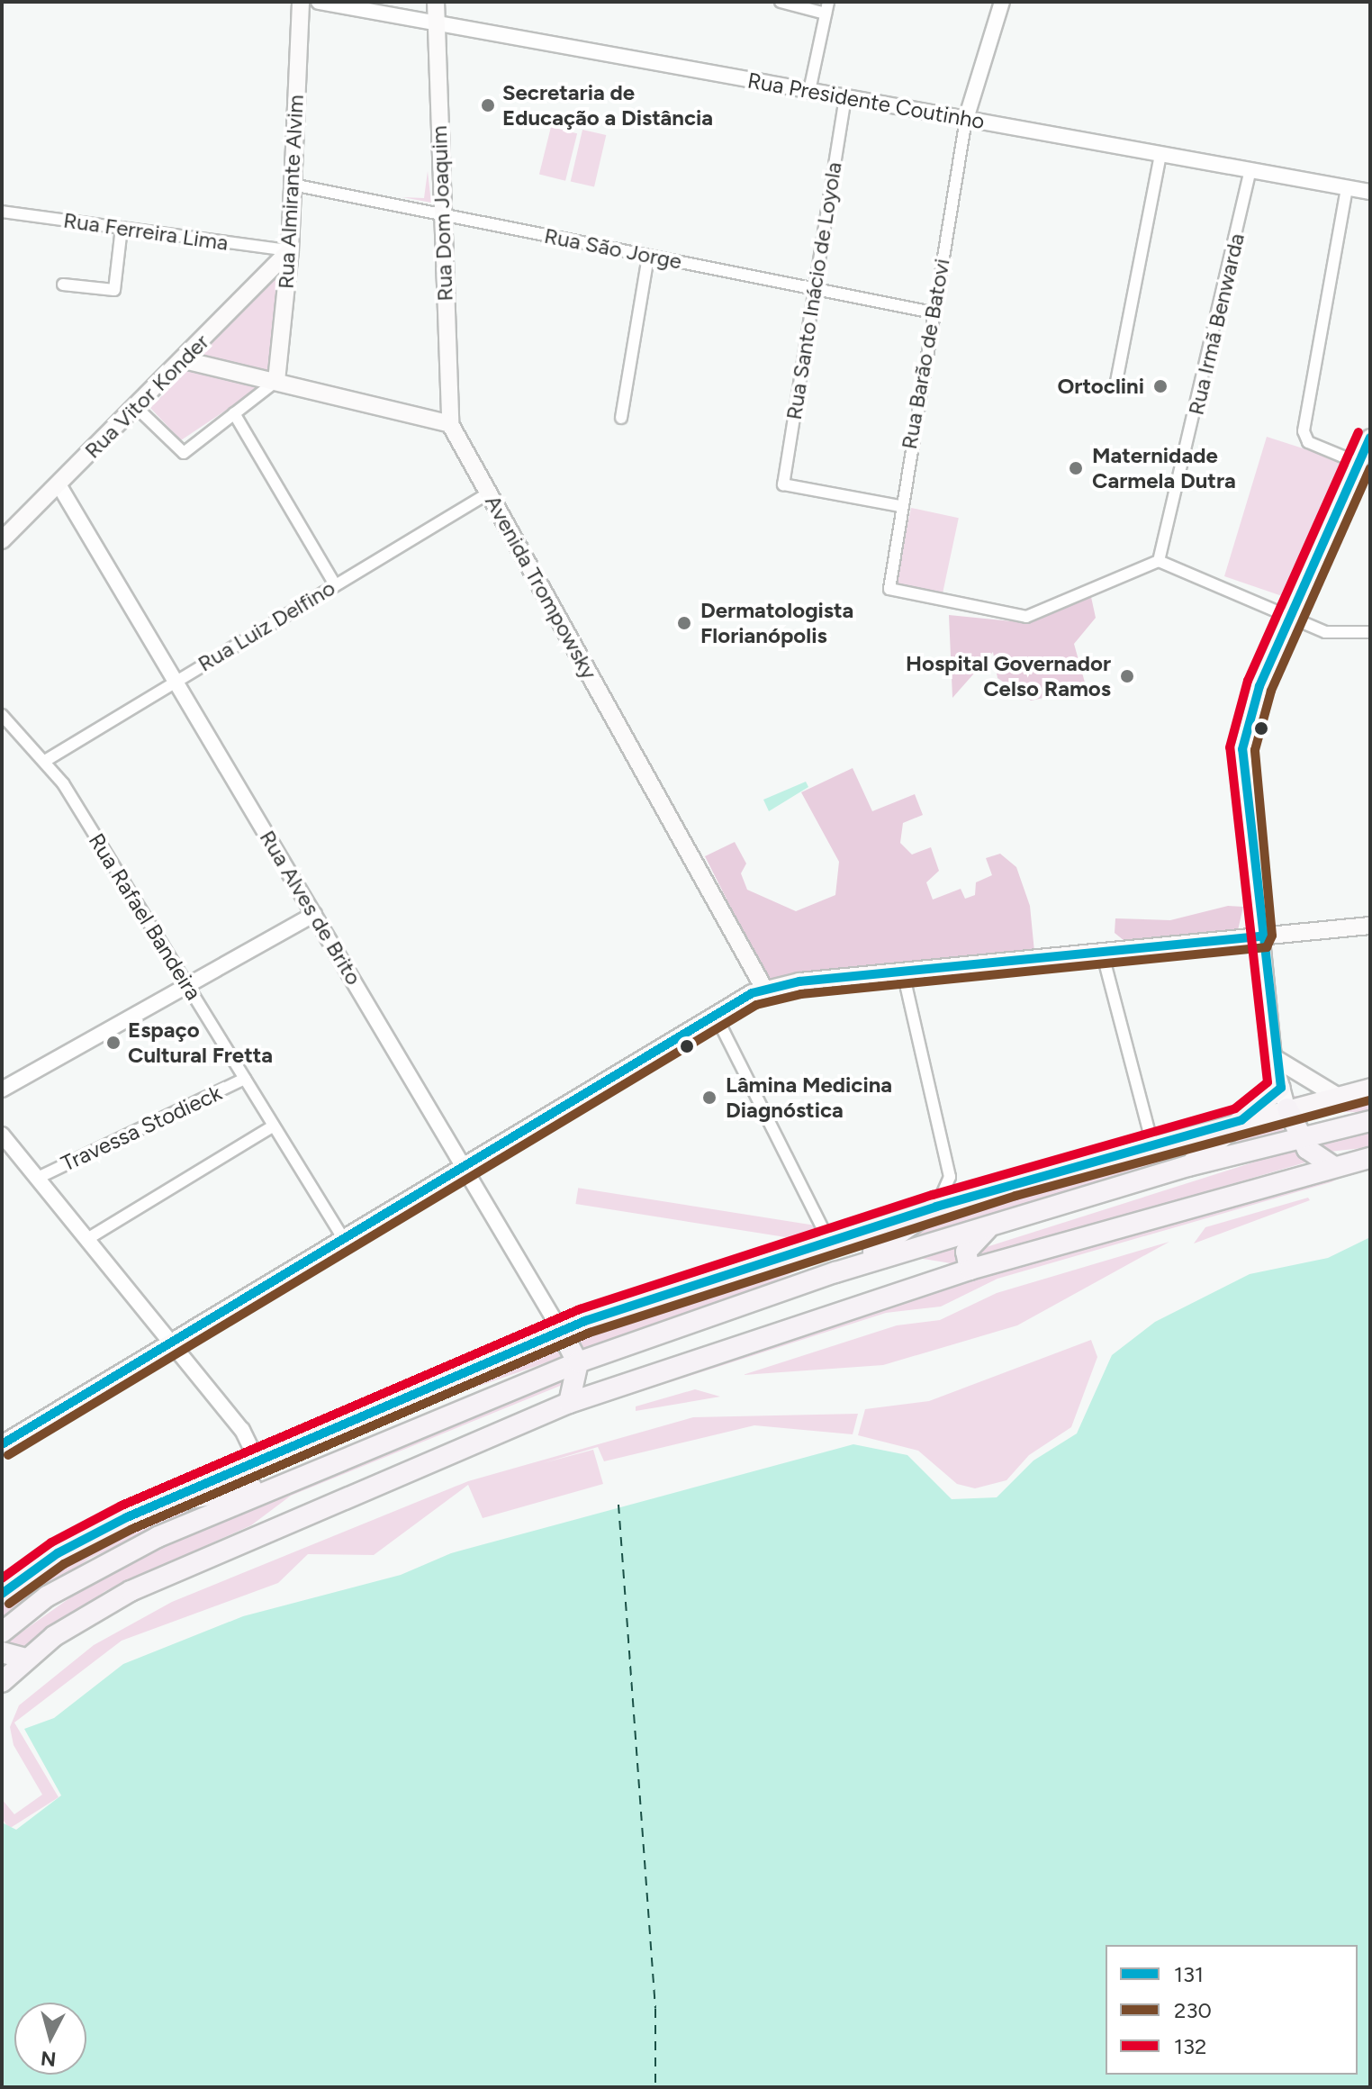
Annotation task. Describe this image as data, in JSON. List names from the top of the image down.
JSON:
{
  "streets": {
    "main road": [
      "Rua Almirante Alvim",
      "Rua Dom Joaquim",
      "Rua Vitor Konder",
      "Avenida Trompowsky"
    ],
    "street": [
      "Rua Presidente Coutinho",
      "Rua Ferreira Lima",
      "Rua São Jorge",
      "Rua Santo Inácio de Loyola",
      "Rua Irmã Benwarda",
      "Rua Barão de Batovi",
      "Rua Luiz Delfino",
      "Rua Alves de Brito",
      "Rua Rafael Bandeira",
      "Travessa Stodieck"
    ]
  },
  "crossings": [
    ["Rua Presidente Coutinho", "Rua Dom Joaquim"],
    ["Rua Presidente Coutinho", "Rua Santo Inácio de Loyola"],
    ["Rua Presidente Coutinho", "Rua Irmã Benwarda"],
    ["Rua Presidente Coutinho", "Rua Barão de Batovi"],
    ["Rua Almirante Alvim", "Rua Ferreira Lima"],
    ["Rua Almirante Alvim", "Rua São Jorge"],
    ["Rua Almirante Alvim", "Rua Vitor Konder"],
    ["Rua Dom Joaquim", "Rua São Jorge"],
    ["Rua Dom Joaquim", "Avenida Trompowsky"],
    ["Rua Ferreira Lima", "Rua Vitor Konder"],
    ["Rua São Jorge", "Rua Santo Inácio de Loyola"],
    ["Rua São Jorge", "Rua Barão de Batovi"],
    ["Rua Santo Inácio de Loyola", "Rua Barão de Batovi"],
    ["Rua Irmã Benwarda", "Rua Barão de Batovi"],
    ["Rua Vitor Konder", "Rua Alves de Brito"],
    ["Avenida Trompowsky", "Rua Luiz Delfino"],
    ["Rua Luiz Delfino", "Rua Alves de Brito"],
    ["Rua Luiz Delfino", "Rua Rafael Bandeira"],
    ["Rua Rafael Bandeira", "Travessa Stodieck"]
  ],
  "places": [
    "Secretaria de Educação a Distância",
    "Ortoclini",
    "Maternidade Carmela Dutra",
    "Dermatologista Florianópolis",
    "Hospital Governador Celso Ramos",
    "Espaço Cultural Fretta",
    "Lâmina Medicina Diagnóstica"
  ],
  "lines": ["transit line 132", "transit line 131", "transit line 230"],
  "legend": ["131", "230", "132"],
  "north": "bottom"
}
